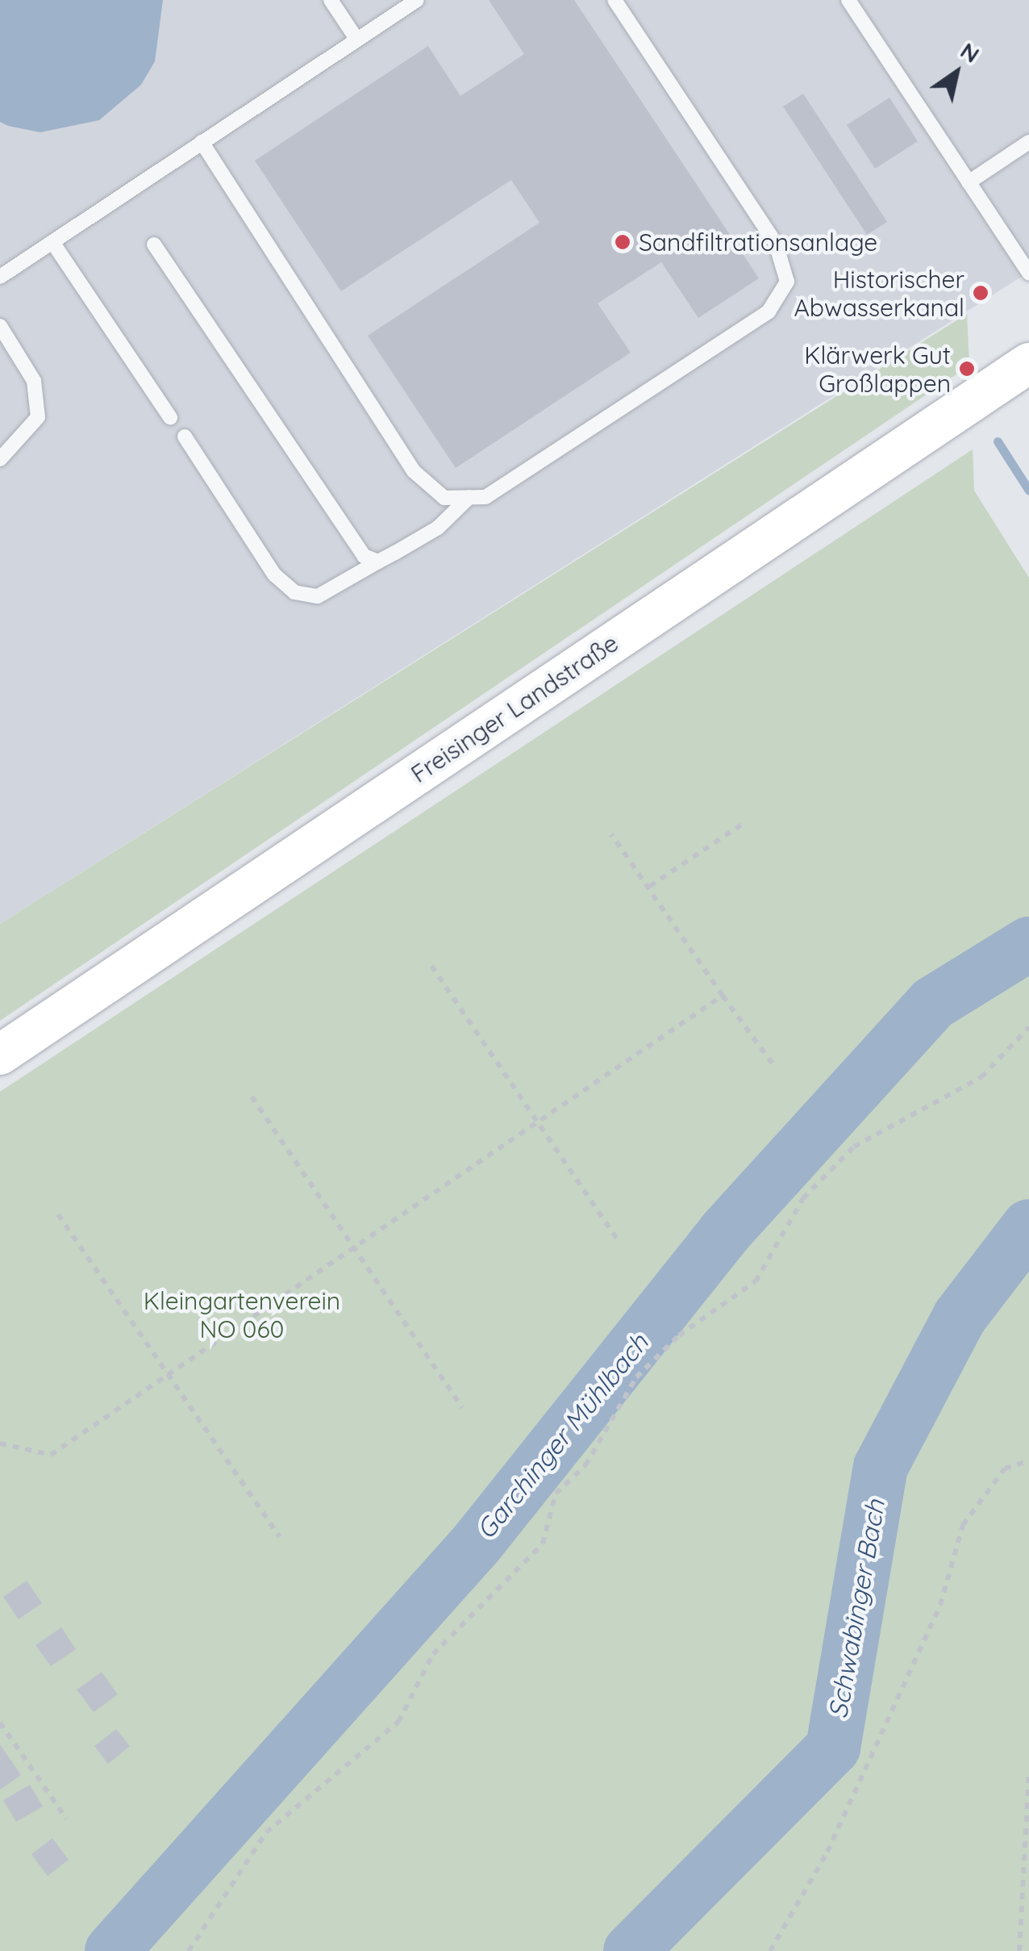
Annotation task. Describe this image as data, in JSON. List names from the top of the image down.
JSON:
{
  "streets": {
    "main road": ["Freisinger Landstraße"]
  },
  "water": ["Garchinger Mühlbach", "Schwabinger Bach"],
  "parks": ["Kleingartenverein NO 060"],
  "places": ["Sandfiltrationsanlage", "Historischer Abwasserkanal", "Klärwerk Gut Großlappen"],
  "north": "top right"
}
